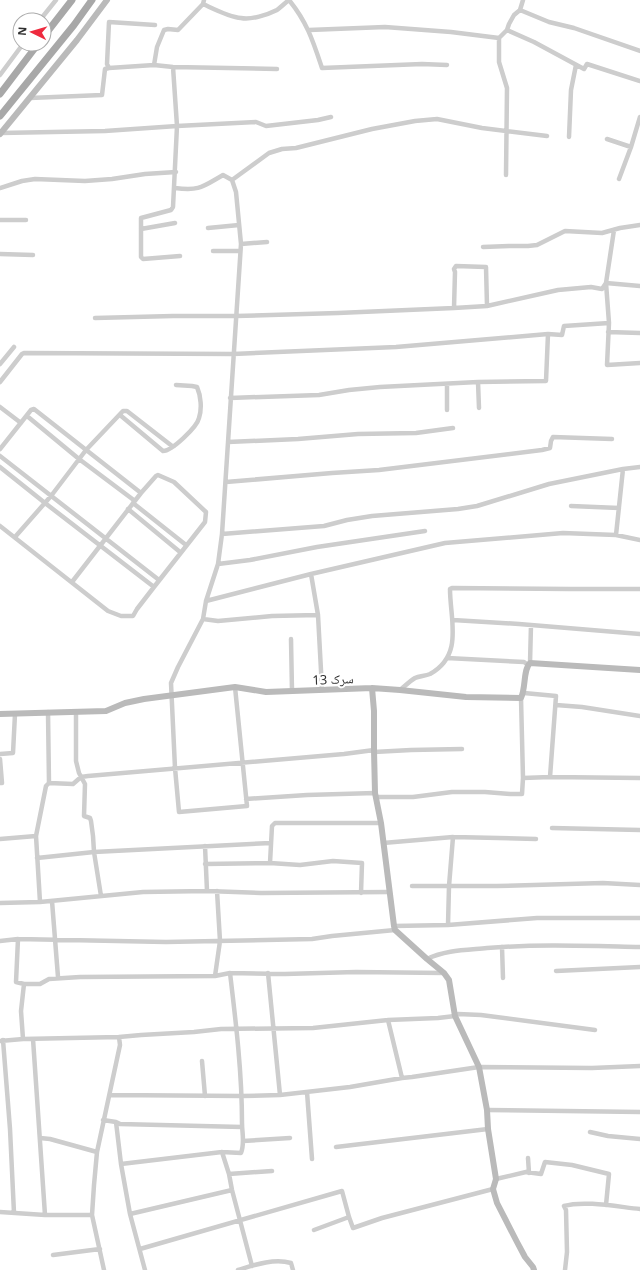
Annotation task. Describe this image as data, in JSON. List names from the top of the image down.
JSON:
{
  "streets": {
    "street": ["سرک 13"]
  },
  "north": "left"
}
